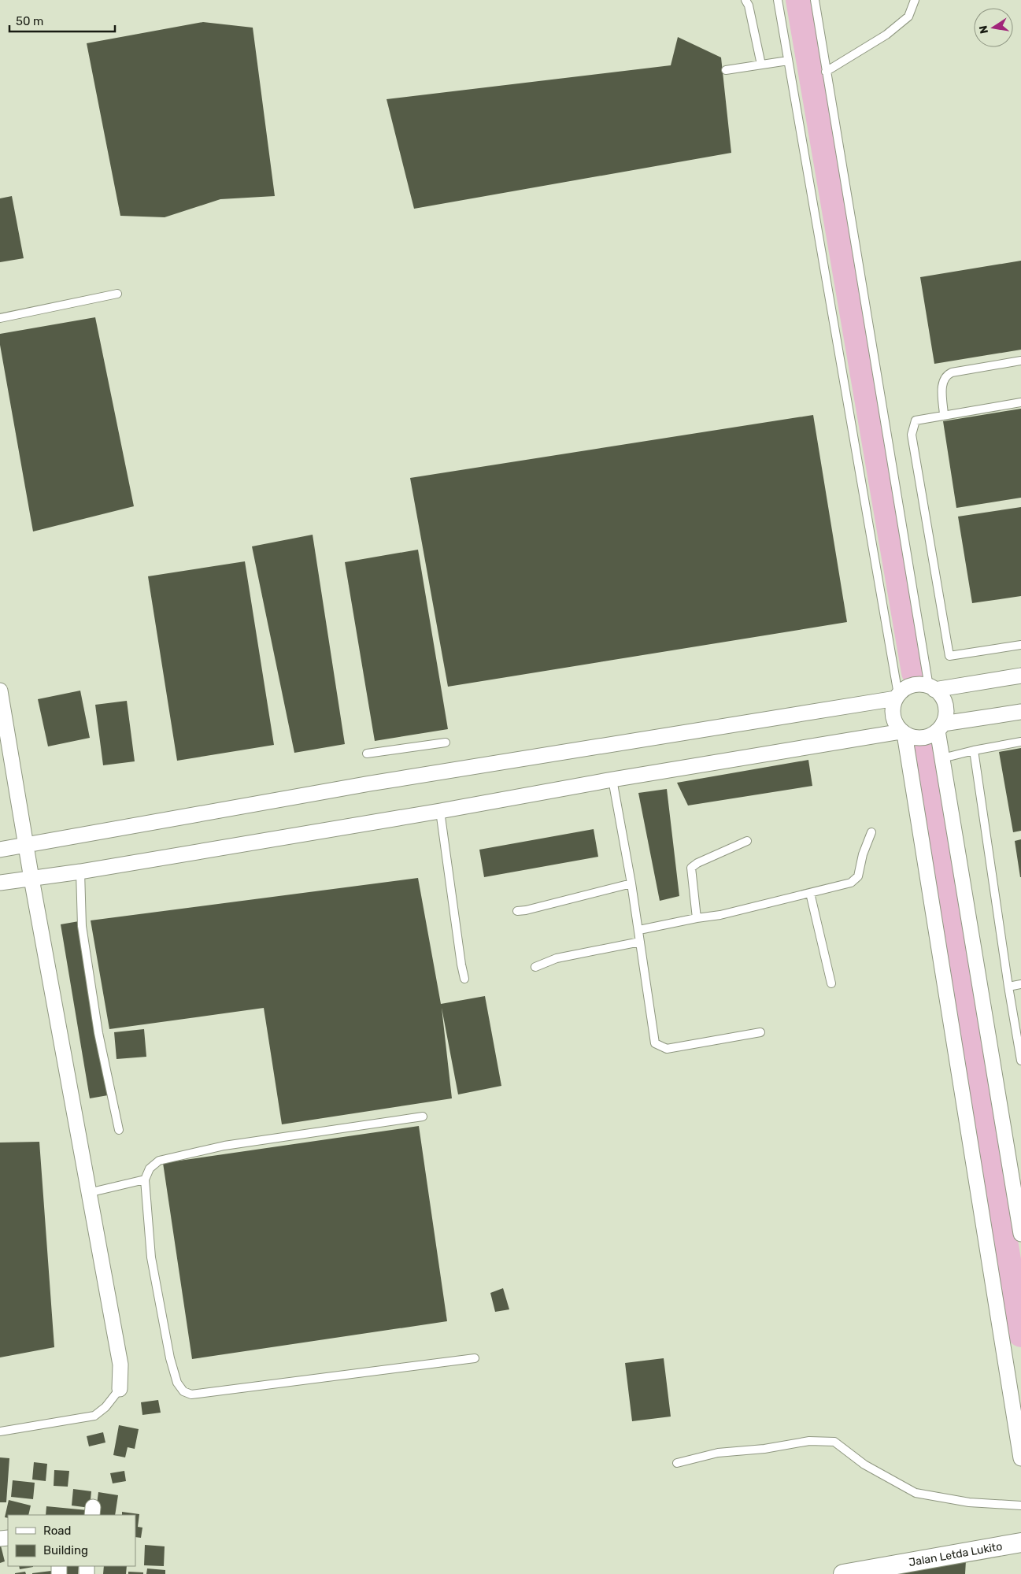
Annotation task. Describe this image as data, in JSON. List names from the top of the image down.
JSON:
{
  "streets": {
    "street": ["Jalan Letda Lukito"]
  },
  "legend": ["Road", "Building"],
  "scale_bar": "50 m",
  "north": "left"
}
